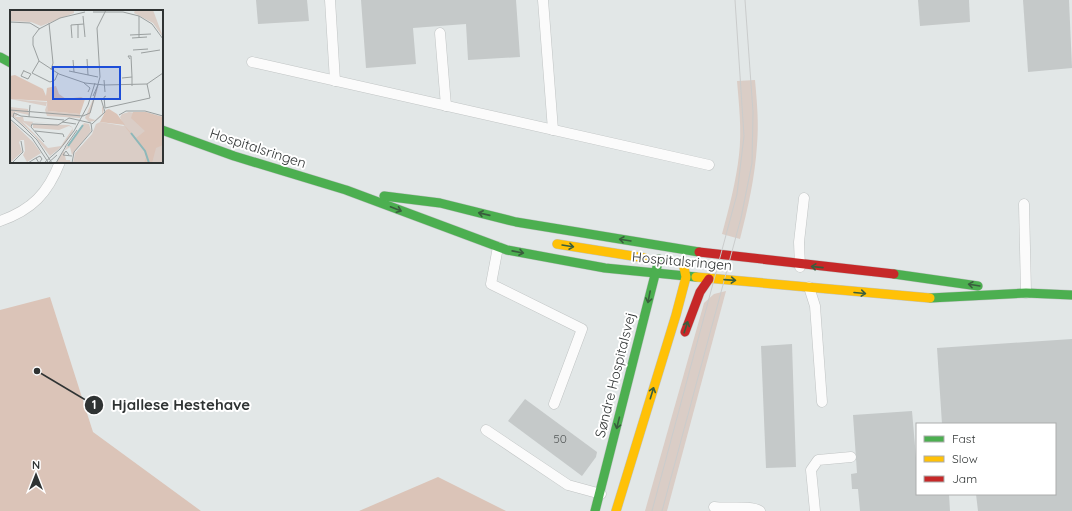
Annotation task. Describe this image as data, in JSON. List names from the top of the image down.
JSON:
{
  "streets": {
    "street": ["Hospitalsringen", "Søndre Hospitalsvej"]
  },
  "crossings": [
    ["Hospitalsringen", "Søndre Hospitalsvej"]
  ],
  "places": ["Hjallese Hestehave"],
  "house_numbers": ["50"],
  "legend": ["Fast", "Slow", "Jam"],
  "north": "top"
}
